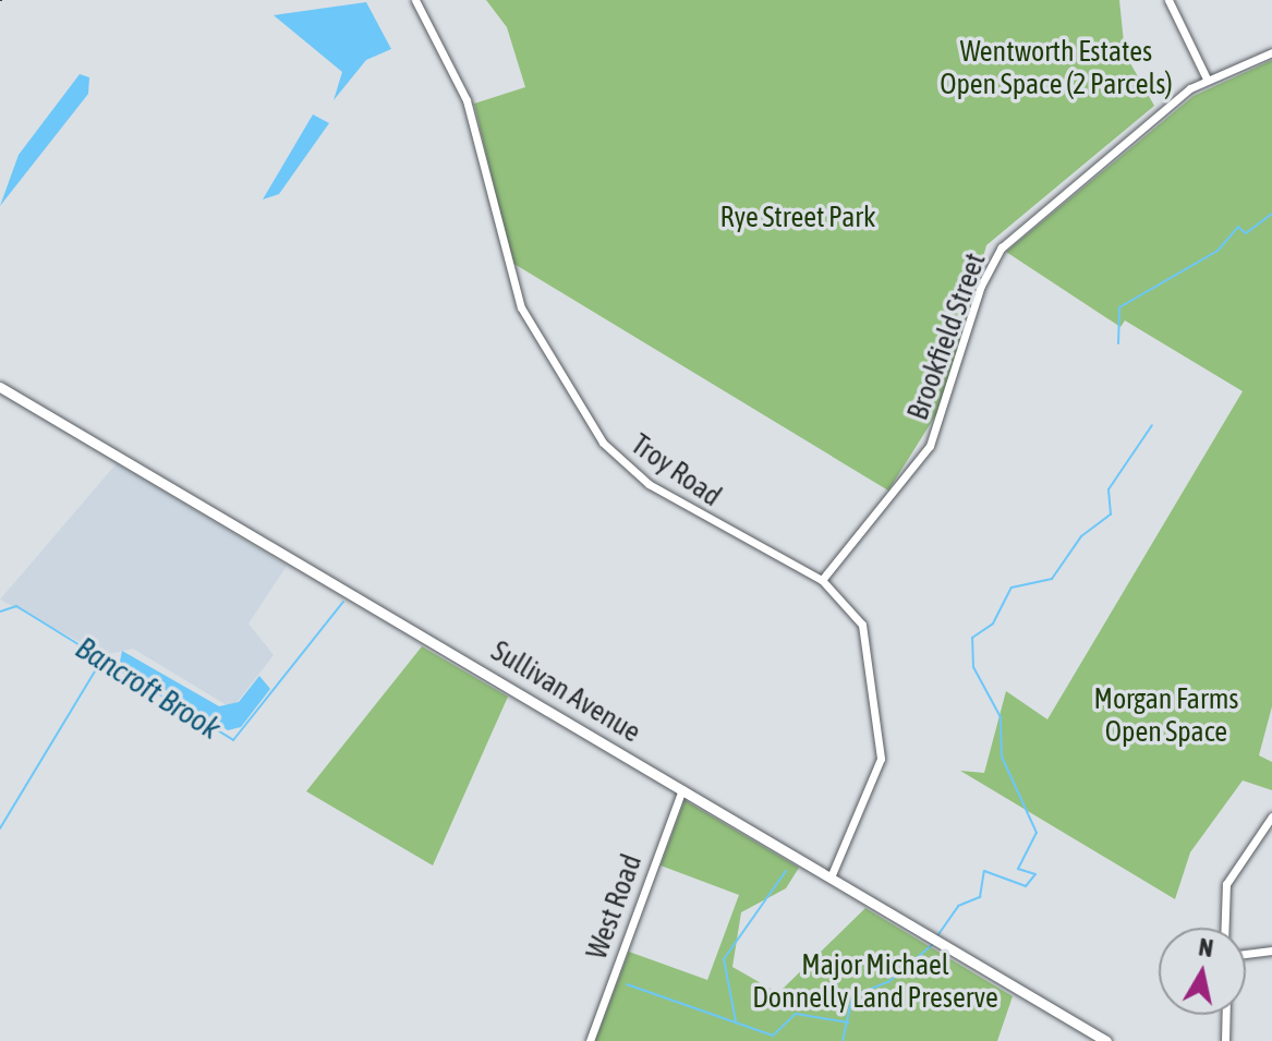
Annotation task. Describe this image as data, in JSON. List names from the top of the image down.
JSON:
{
  "streets": {
    "main road": ["Sullivan Avenue"],
    "street": ["Brookfield Street", "Troy Road", "West Road"]
  },
  "crossings": [
    ["Brookfield Street", "Troy Road"],
    ["Troy Road", "Sullivan Avenue"],
    ["Sullivan Avenue", "West Road"]
  ],
  "water": ["Bancroft Brook"],
  "parks": [
    "Wentworth Estates Open Space (2 Parcels)",
    "Rye Street Park",
    "Morgan Farms Open Space",
    "Major Michael Donnelly Land Preserve"
  ],
  "north": "top"
}
